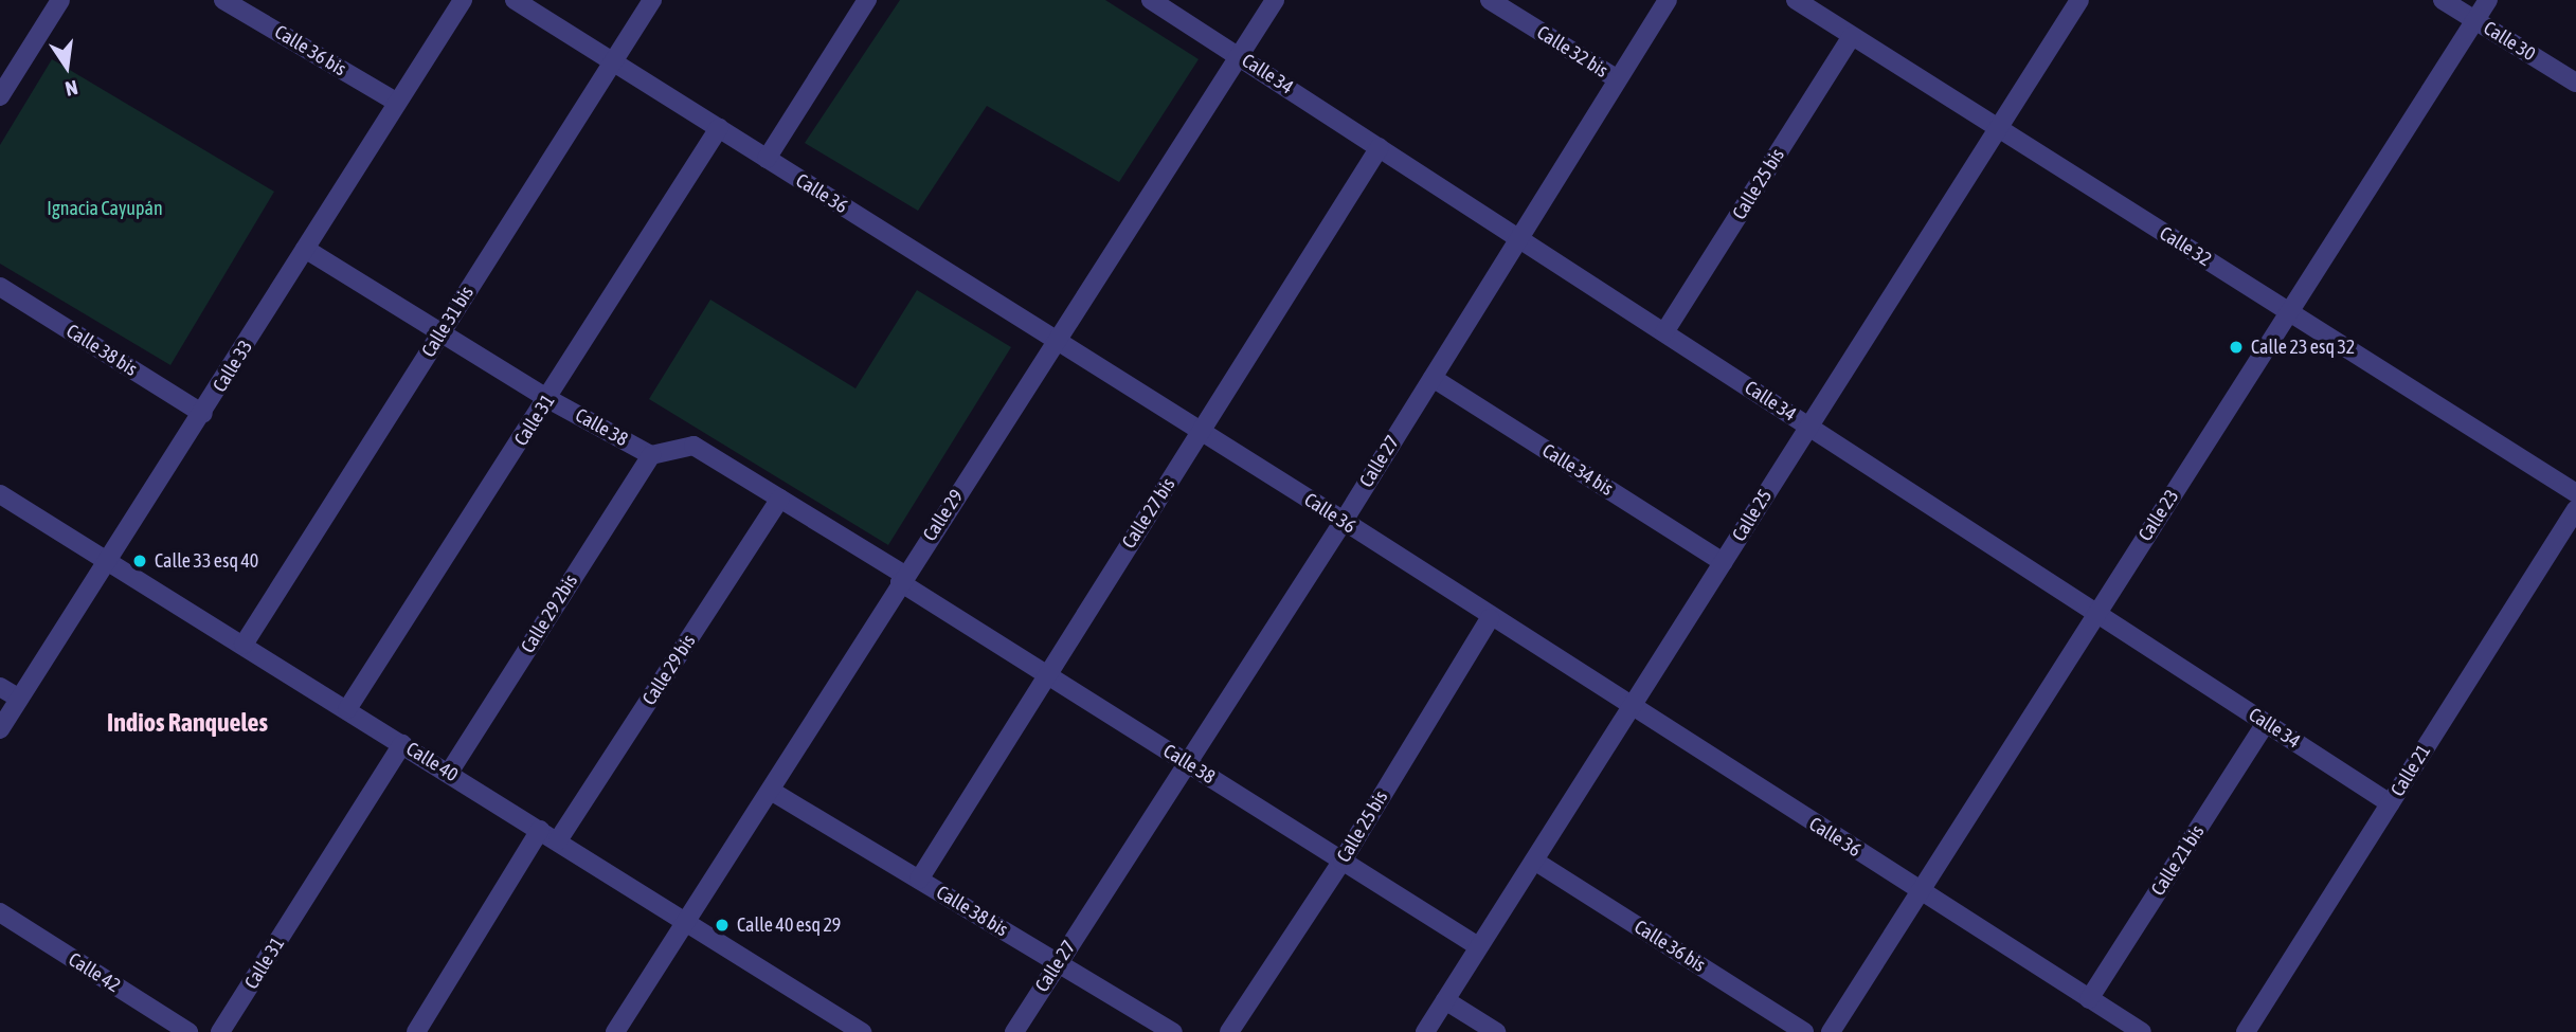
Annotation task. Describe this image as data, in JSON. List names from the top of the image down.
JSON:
{
  "streets": {
    "street": [
      "Calle 30",
      "Calle 36 bis",
      "Calle 32 bis",
      "Calle 34",
      "Calle 25 bis",
      "Calle 36",
      "Calle 32",
      "Calle 31 bis",
      "Calle 38 bis",
      "Calle 33",
      "Calle 31",
      "Calle 38",
      "Calle 27",
      "Calle 34 bis",
      "Calle 27 bis",
      "Calle 29",
      "Calle 25",
      "Calle 23",
      "Calle 29 2bis",
      "Calle 29 bis",
      "Calle 40",
      "Calle 21",
      "Calle 21 bis",
      "Calle 42"
    ]
  },
  "crossings": [
    ["Calle 30", "Calle 23"],
    ["Calle 36 bis", "Calle 33"],
    ["Calle 36 bis", "Calle 25"],
    ["Calle 32 bis", "Calle 27"],
    ["Calle 34", "Calle 25 bis"],
    ["Calle 34", "Calle 27"],
    ["Calle 34", "Calle 27 bis"],
    ["Calle 34", "Calle 29"],
    ["Calle 34", "Calle 25"],
    ["Calle 34", "Calle 23"],
    ["Calle 34", "Calle 21"],
    ["Calle 34", "Calle 21 bis"],
    ["Calle 25 bis", "Calle 36"],
    ["Calle 25 bis", "Calle 32"],
    ["Calle 25 bis", "Calle 38"],
    ["Calle 36", "Calle 31 bis"],
    ["Calle 36", "Calle 31"],
    ["Calle 36", "Calle 27"],
    ["Calle 36", "Calle 27 bis"],
    ["Calle 36", "Calle 29"],
    ["Calle 36", "Calle 25"],
    ["Calle 36", "Calle 23"],
    ["Calle 36", "Calle 21 bis"],
    ["Calle 32", "Calle 25"],
    ["Calle 32", "Calle 23"],
    ["Calle 31 bis", "Calle 38"],
    ["Calle 31 bis", "Calle 40"],
    ["Calle 38 bis", "Calle 33"],
    ["Calle 38 bis", "Calle 27"],
    ["Calle 38 bis", "Calle 27 bis"],
    ["Calle 38 bis", "Calle 29"],
    ["Calle 33", "Calle 38"],
    ["Calle 33", "Calle 40"],
    ["Calle 31", "Calle 38"],
    ["Calle 31", "Calle 40"],
    ["Calle 38", "Calle 27"],
    ["Calle 38", "Calle 27 bis"],
    ["Calle 38", "Calle 29"],
    ["Calle 38", "Calle 25"],
    ["Calle 38", "Calle 29 2bis"],
    ["Calle 38", "Calle 29 bis"],
    ["Calle 27", "Calle 34 bis"],
    ["Calle 34 bis", "Calle 25"],
    ["Calle 29", "Calle 40"],
    ["Calle 29 2bis", "Calle 40"],
    ["Calle 29 bis", "Calle 40"]
  ],
  "districts": ["Indios Ranqueles"],
  "parks": ["Ignacia Cayupán"],
  "places": ["Calle 23 esq 32", "Calle 33 esq 40", "Calle 40 esq 29"],
  "north": "bottom"
}
